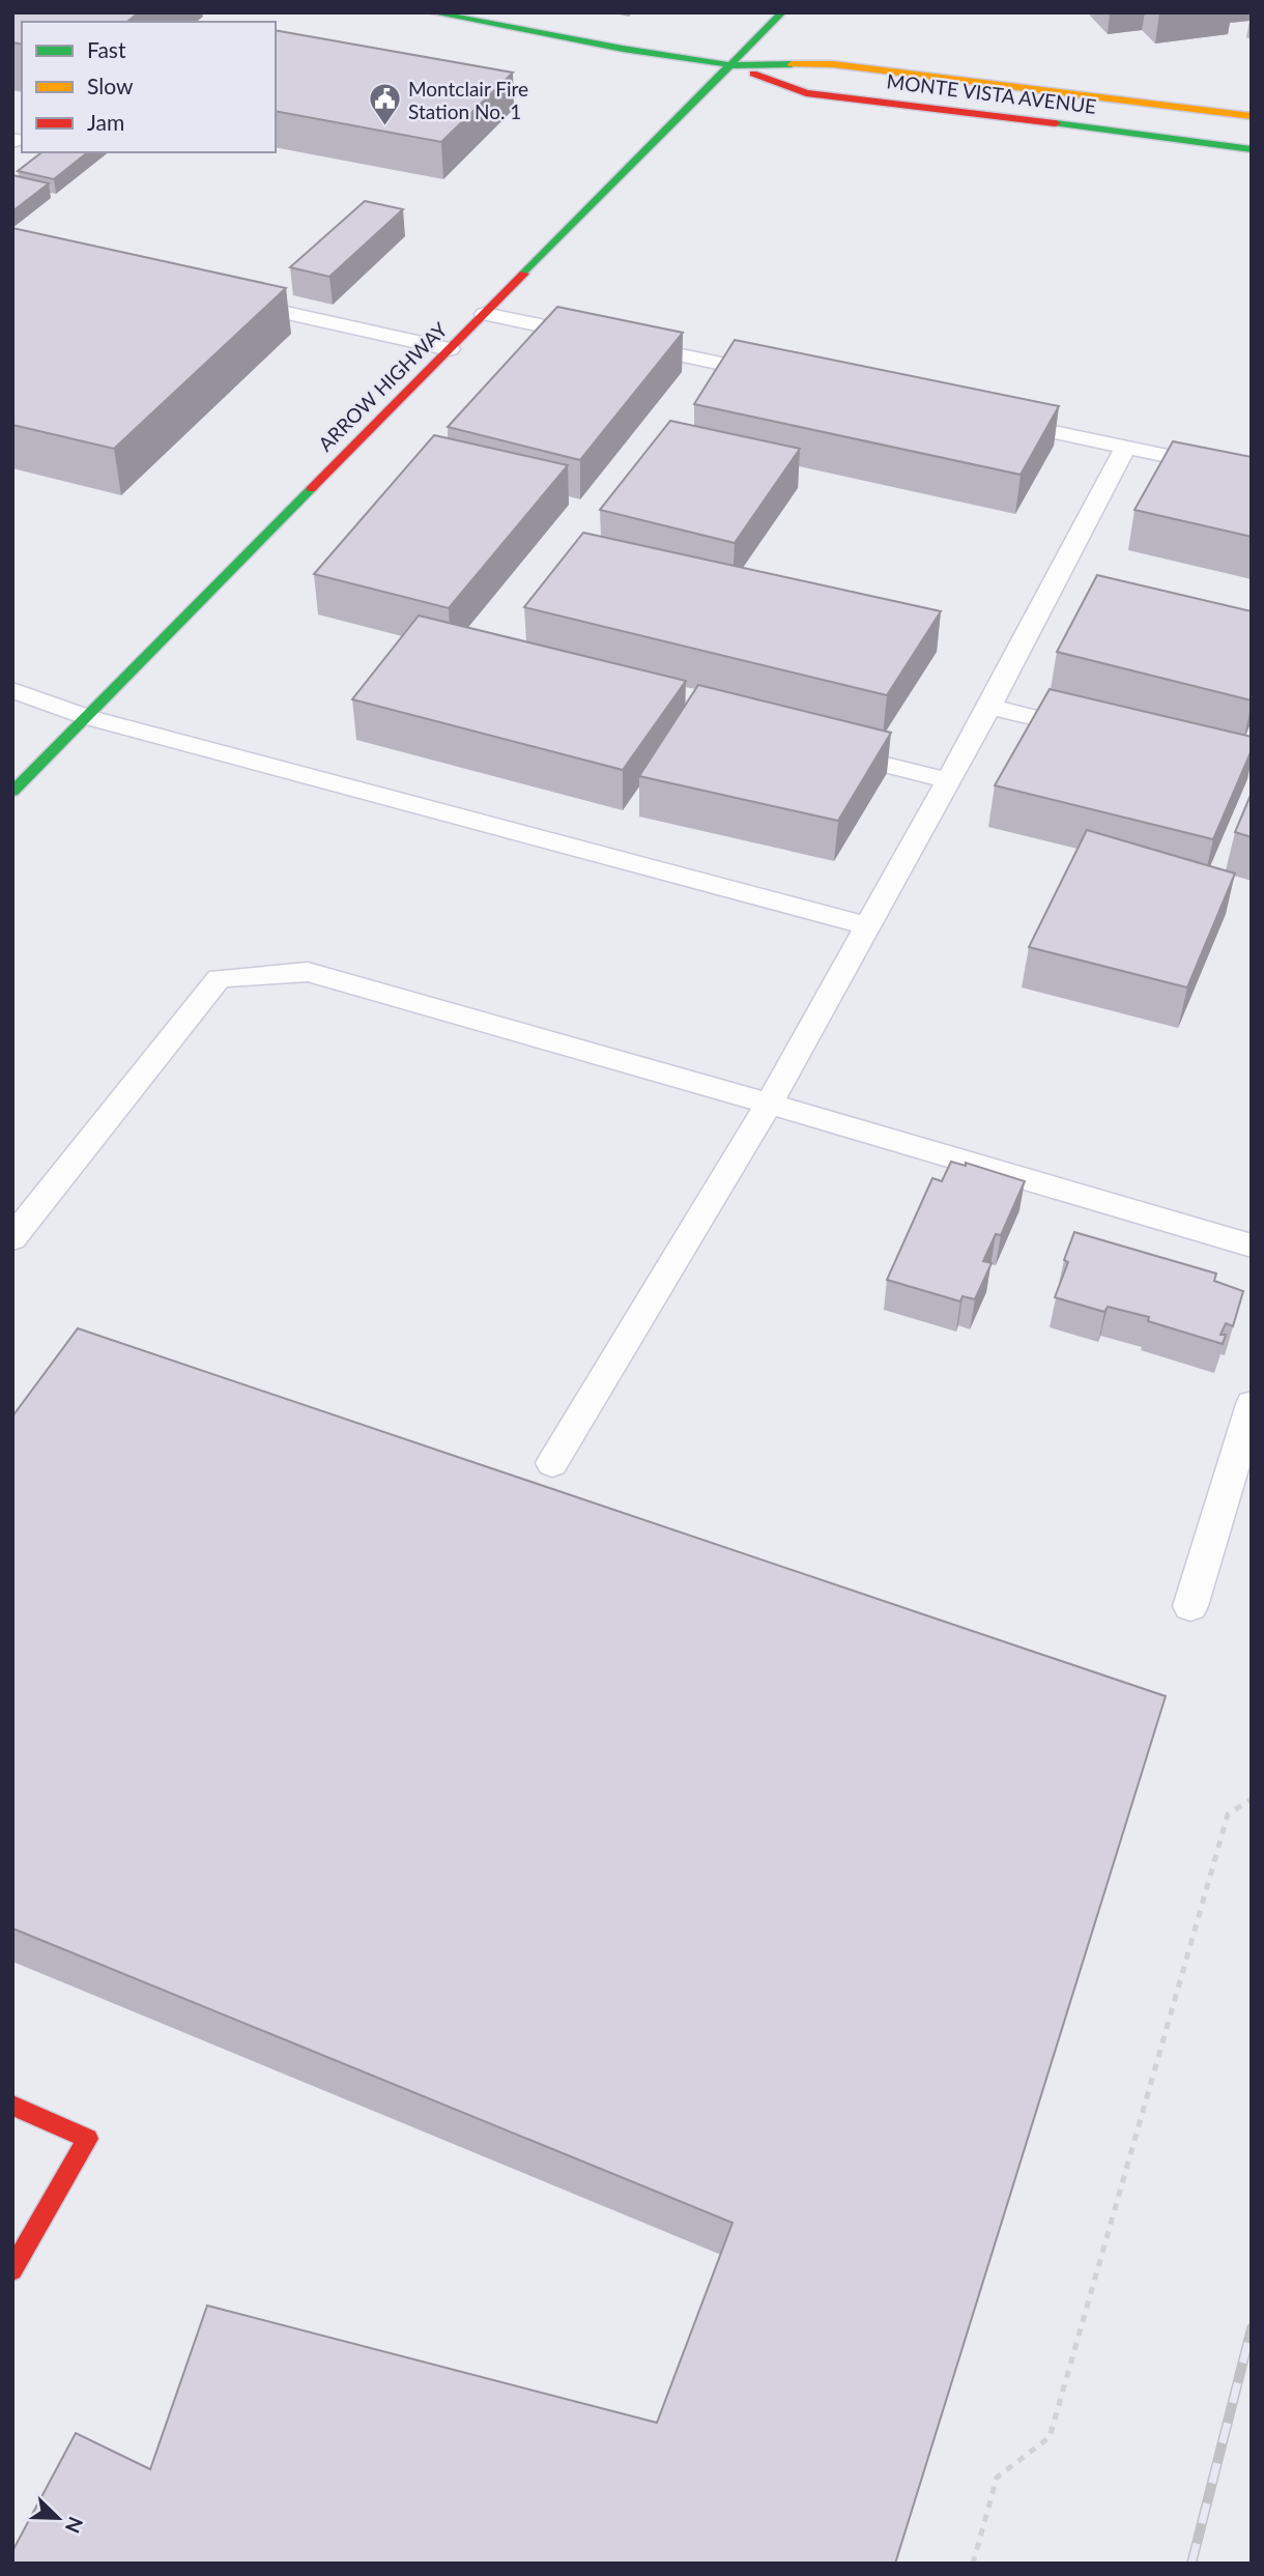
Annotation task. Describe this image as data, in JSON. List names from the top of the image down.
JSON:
{
  "streets": {
    "main road": ["MONTE VISTA AVENUE", "ARROW HIGHWAY"]
  },
  "crossings": [
    ["MONTE VISTA AVENUE", "ARROW HIGHWAY"]
  ],
  "places": {
    "public building": ["Montclair Fire Station No. 1"]
  },
  "legend": ["Fast", "Slow", "Jam"],
  "north": "bottom right"
}
